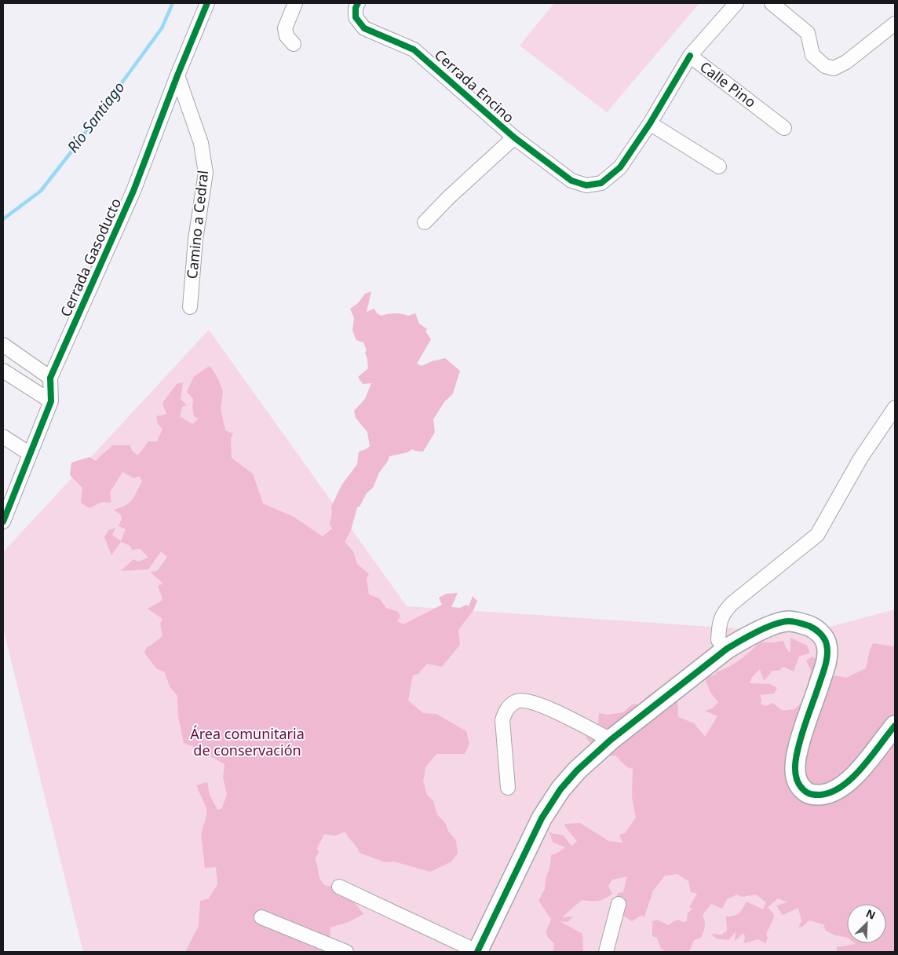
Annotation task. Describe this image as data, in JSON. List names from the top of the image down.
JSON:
{
  "streets": {
    "street": [
      "Calle Pino",
      "Cerrada Encino",
      "Camino a Cedral",
      "Cerrada Gasoducto"
    ]
  },
  "crossings": [
    ["Camino a Cedral", "Cerrada Gasoducto"]
  ],
  "water": ["Río Santiago"],
  "parks": ["Área comunitaria de conservación"],
  "north": "top right"
}
